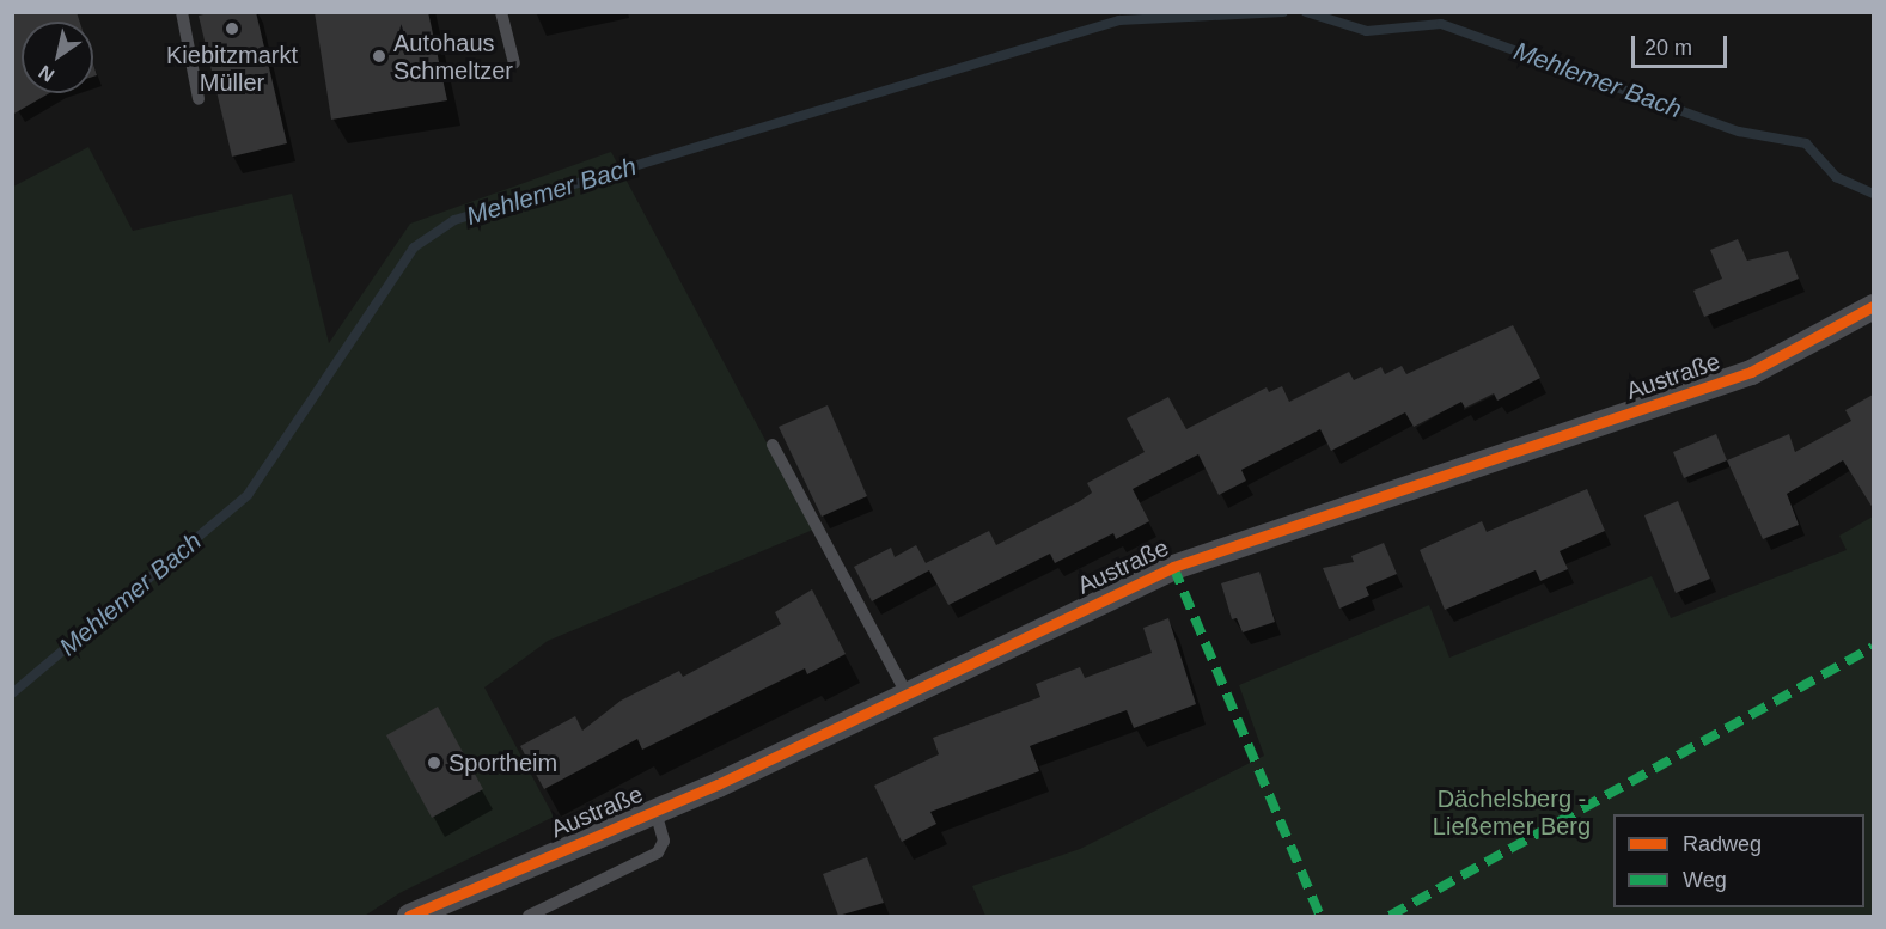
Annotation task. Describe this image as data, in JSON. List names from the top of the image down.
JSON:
{
  "streets": {
    "street": ["Austraße"]
  },
  "water": ["Mehlemer Bach"],
  "parks": ["Dächelsberg - Ließemer Berg"],
  "places": ["Kiebitzmarkt Müller", "Autohaus Schmeltzer", "Sportheim"],
  "legend": ["Radweg", "Weg"],
  "scale_bar": "20 m",
  "north": "bottom left"
}
